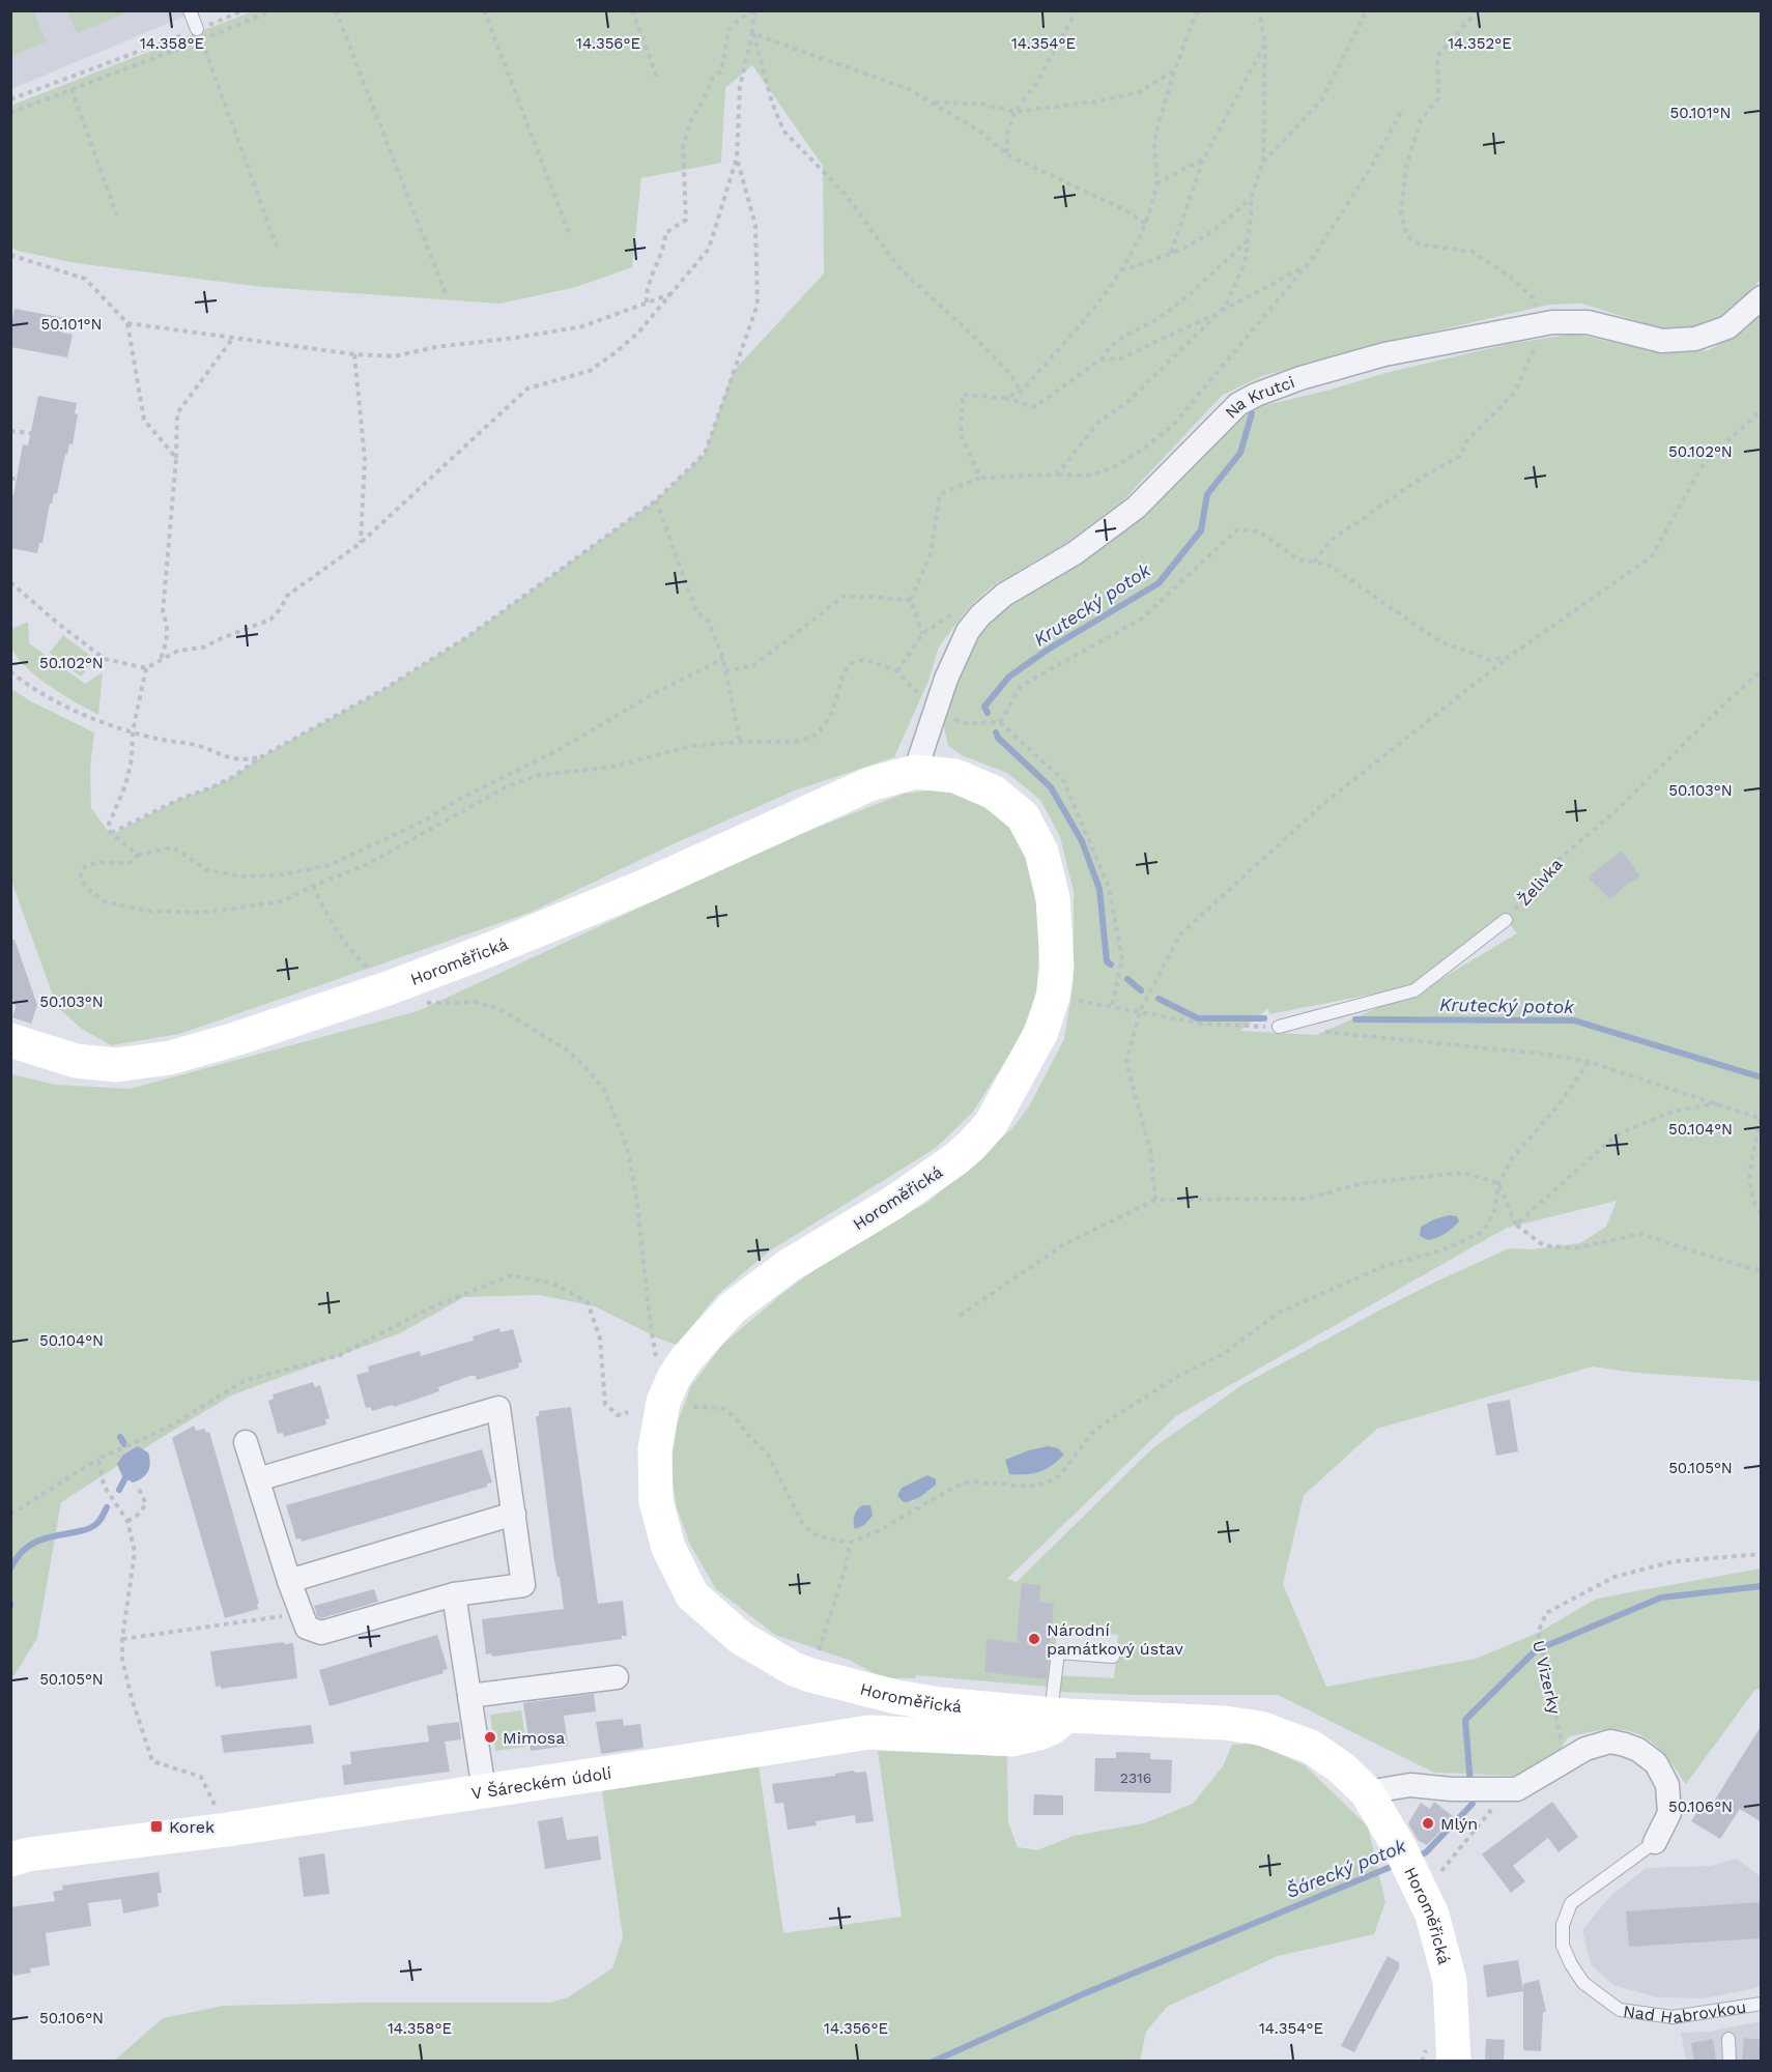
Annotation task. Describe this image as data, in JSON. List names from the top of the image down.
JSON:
{
  "streets": {
    "main road": ["Horoměřická", "V Šáreckém údolí"],
    "street": ["Na Krutci", "Nad Habrovkou"],
    "lane": ["Želivka"],
    "path": ["U Vizerky"]
  },
  "crossings": [
    ["Na Krutci", "Horoměřická"],
    ["Horoměřická", "V Šáreckém údolí"],
    ["U Vizerky", "Nad Habrovkou"]
  ],
  "water": ["Krutecký potok", "Šárecký potok"],
  "places": {
    "other": ["Národní památkový ústav", "Mimosa", "Mlýn"],
    "transit": ["Korek"]
  },
  "house_numbers": ["2316"],
  "coordinates": [
    "14.358°E",
    "14.356°E",
    "14.354°E",
    "14.352°E",
    "50.101°N",
    "50.102°N",
    "50.103°N",
    "50.104°N",
    "50.105°N",
    "50.106°N"
  ]
}
